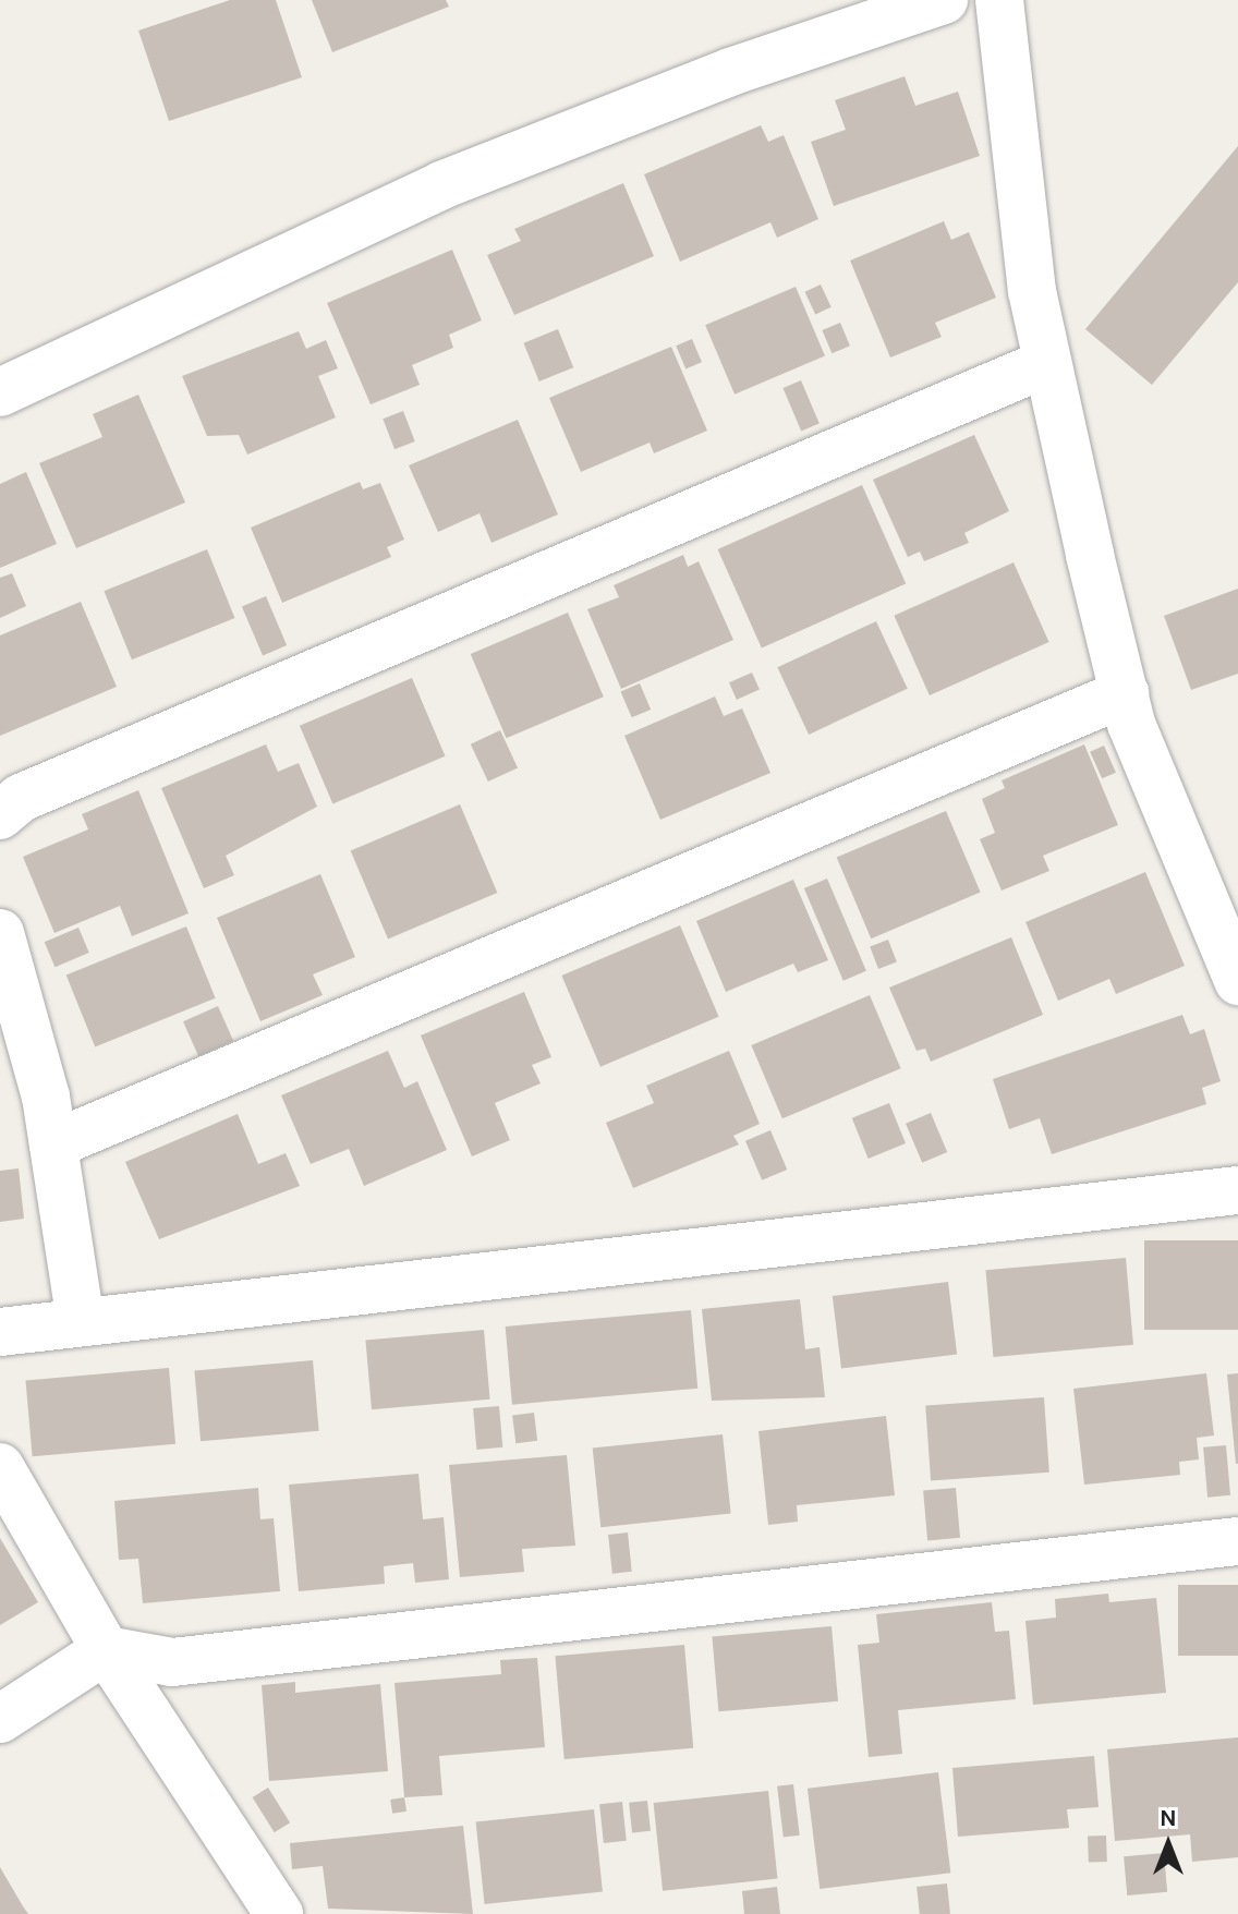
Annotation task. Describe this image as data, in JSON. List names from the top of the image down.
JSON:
{
  "north": "top"
}
